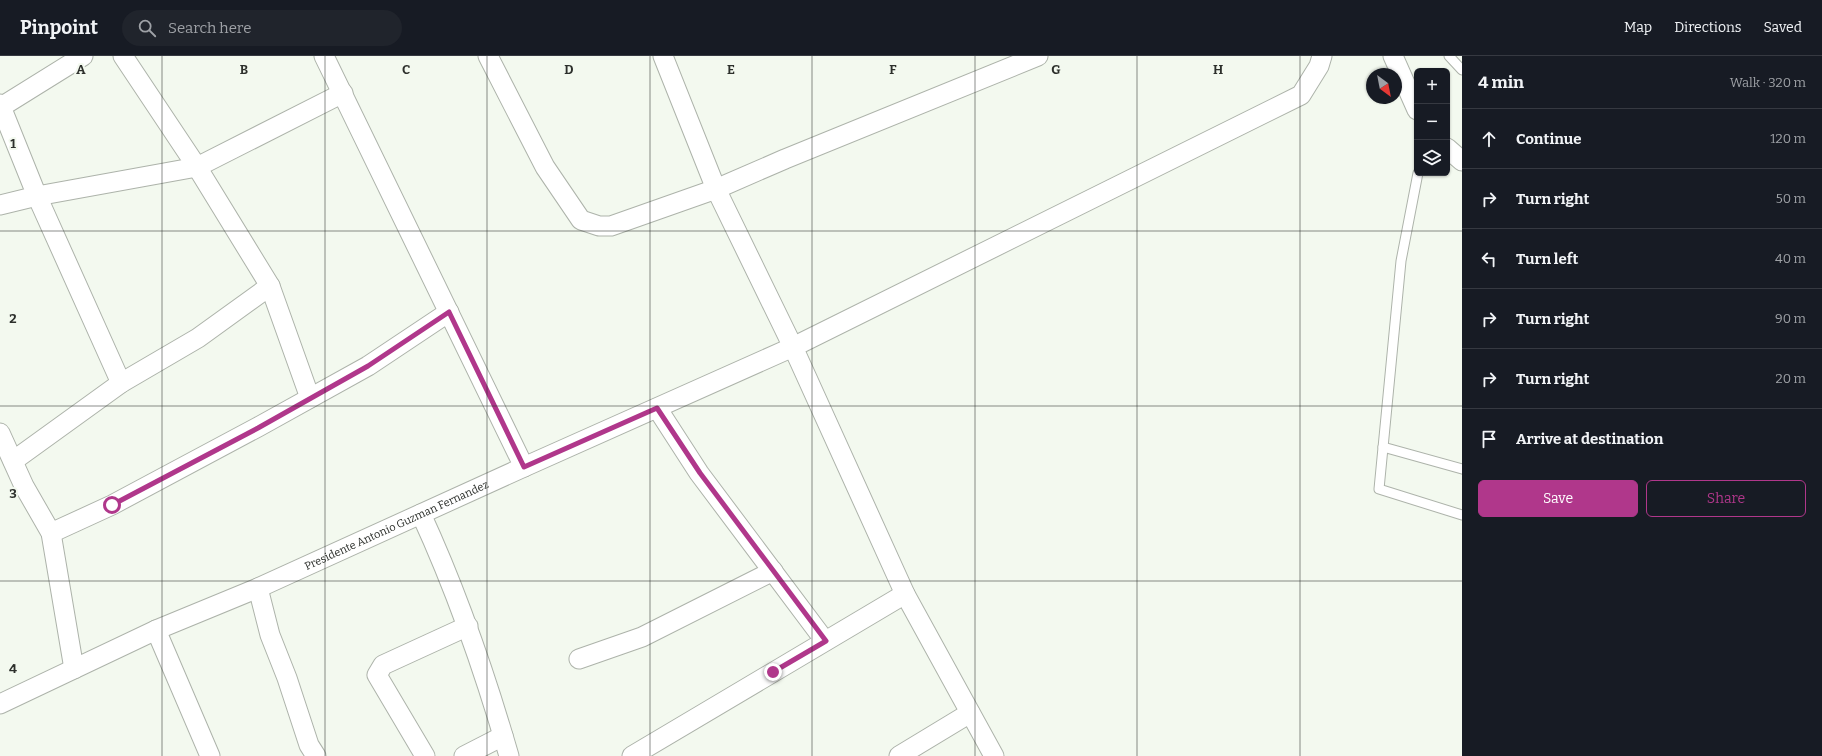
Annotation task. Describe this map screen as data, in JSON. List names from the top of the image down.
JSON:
{
  "streets": {
    "street": ["Presidente Antonio Guzman Fernandez"]
  },
  "north": "bottom right",
  "page": {
    "header": "Pinpoint",
    "search": "Search here",
    "nav": ["Map", "Directions", "Saved"],
    "heading": ["4 min", "Walk · 320 m"],
    "map_buttons": ["+", "−"],
    "list": [
      ["Continue", "120 m"],
      ["Turn right", "50 m"],
      ["Turn left", "40 m"],
      ["Turn right", "90 m"],
      ["Turn right", "20 m"],
      "Arrive at destination"
    ],
    "buttons": ["Save", "Share"]
  },
  "grid": {
    "columns": [
      "A",
      "B",
      "C",
      "D",
      "E",
      "F",
      "G",
      "H"
    ],
    "rows": [
      "1",
      "2",
      "3",
      "4"
    ]
  }
}
